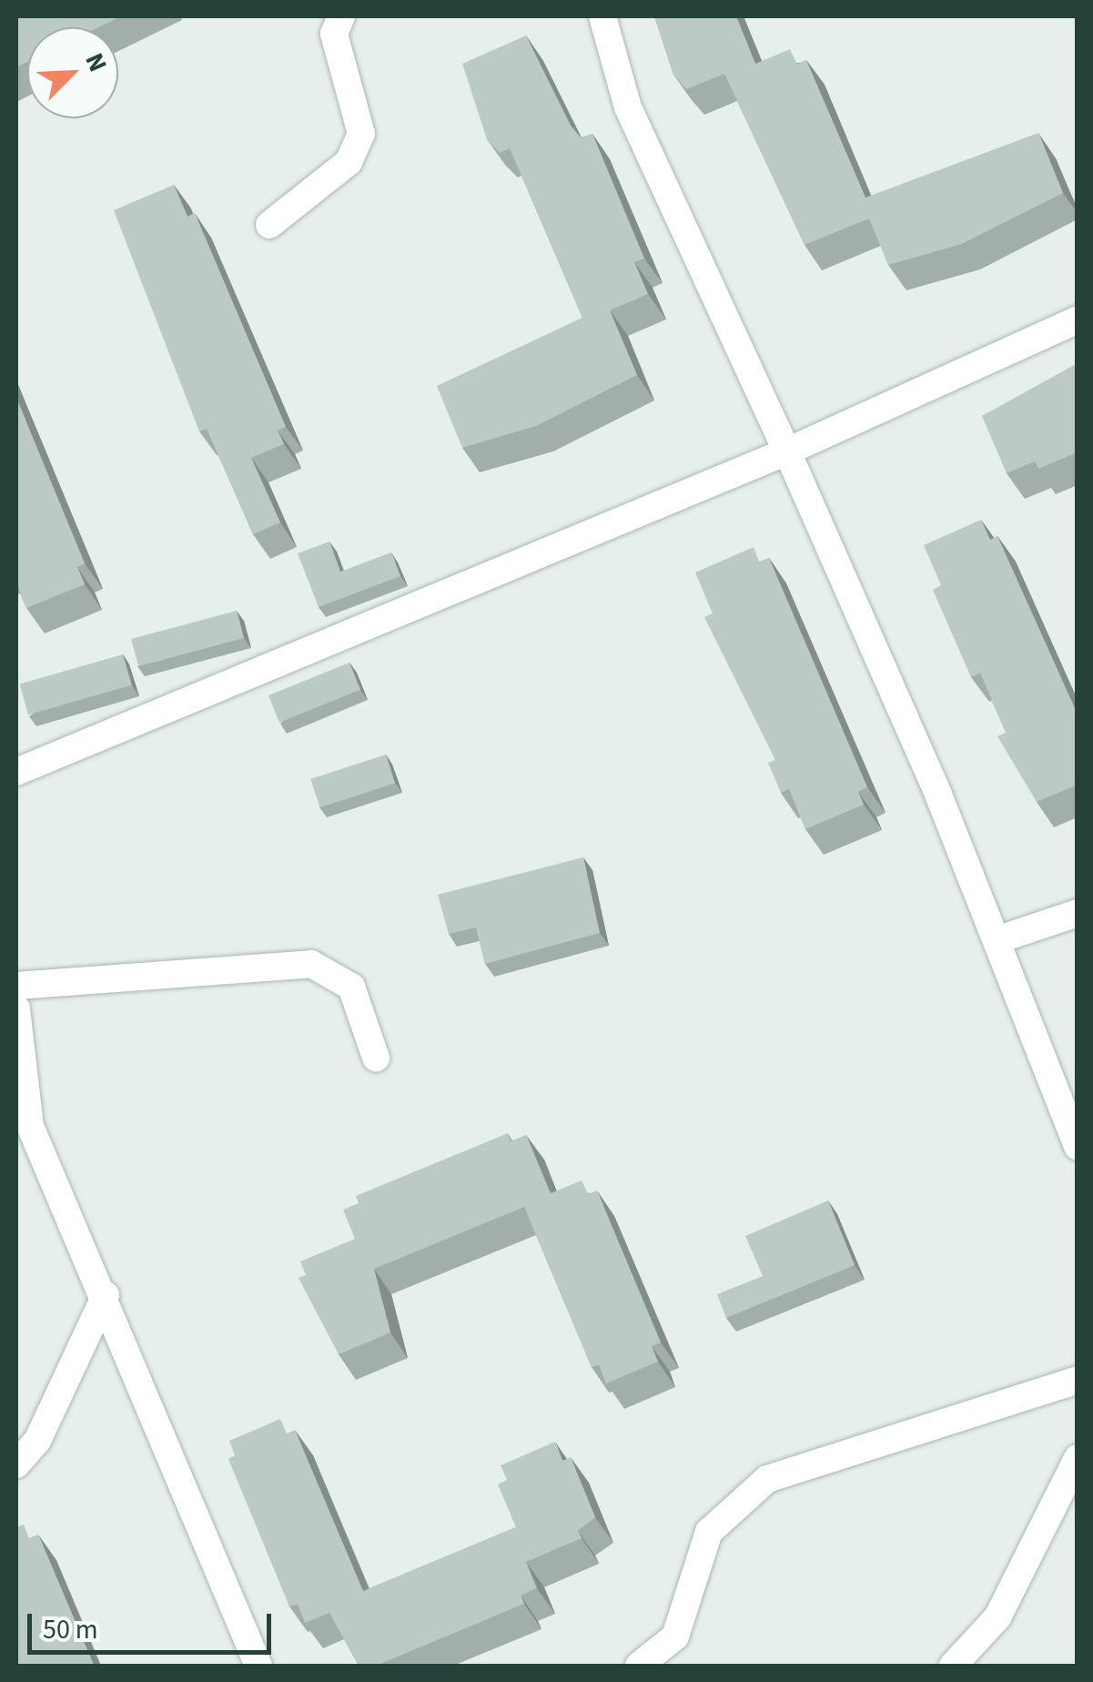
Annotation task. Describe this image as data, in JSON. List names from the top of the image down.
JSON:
{
  "scale_bar": "50 m",
  "north": "top right"
}
